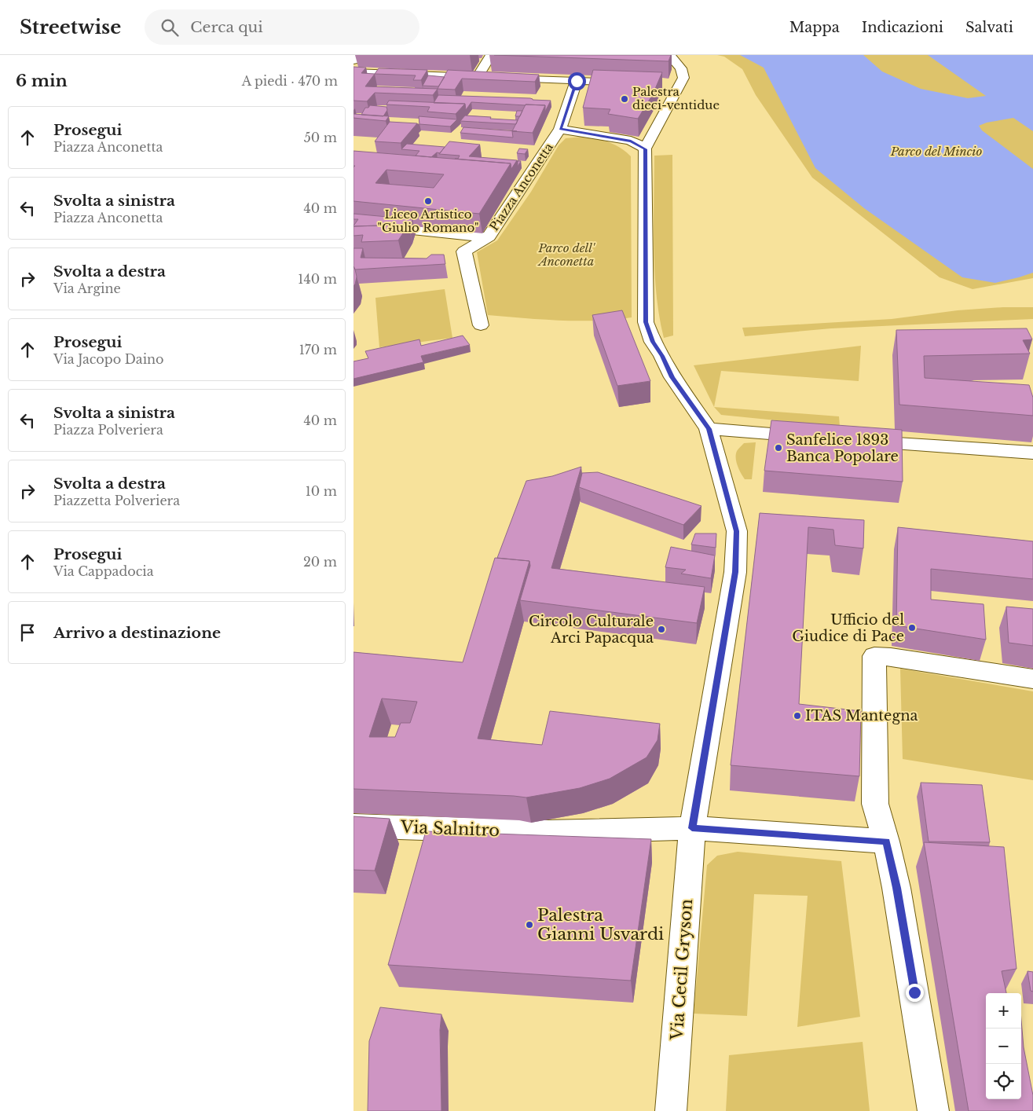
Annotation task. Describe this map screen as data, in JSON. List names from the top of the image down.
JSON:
{
  "streets": {
    "street": ["Piazza Anconetta", "Via Salnitro", "Via Cecil Gryson"]
  },
  "crossings": [
    ["Piazza Anconetta", "Via Cecil Gryson"],
    ["Via Salnitro", "Via Cecil Gryson"]
  ],
  "parks": ["Parco del Mincio", "Parco dell' Anconetta"],
  "places": [
    "Palestra dieci-ventidue",
    "Liceo Artistico \"Giulio Romano\"",
    "Sanfelice 1893 Banca Popolare",
    "Ufficio del Giudice di Pace",
    "Circolo Culturale Arci Papacqua",
    "ITAS Mantegna",
    "Palestra Gianni Usvardi"
  ],
  "page": {
    "header": "Streetwise",
    "search": "Cerca qui",
    "nav": ["Mappa", "Indicazioni", "Salvati"],
    "heading": ["6 min", "A piedi · 470 m"],
    "list": [
      ["Prosegui", "Piazza Anconetta", "50 m"],
      ["Svolta a sinistra", "Piazza Anconetta", "40 m"],
      ["Svolta a destra", "Via Argine", "140 m"],
      ["Prosegui", "Via Jacopo Daino", "170 m"],
      ["Svolta a sinistra", "Piazza Polveriera", "40 m"],
      ["Svolta a destra", "Piazzetta Polveriera", "10 m"],
      ["Prosegui", "Via Cappadocia", "20 m"],
      "Arrivo a destinazione"
    ],
    "map_buttons": ["+", "−"]
  }
}
